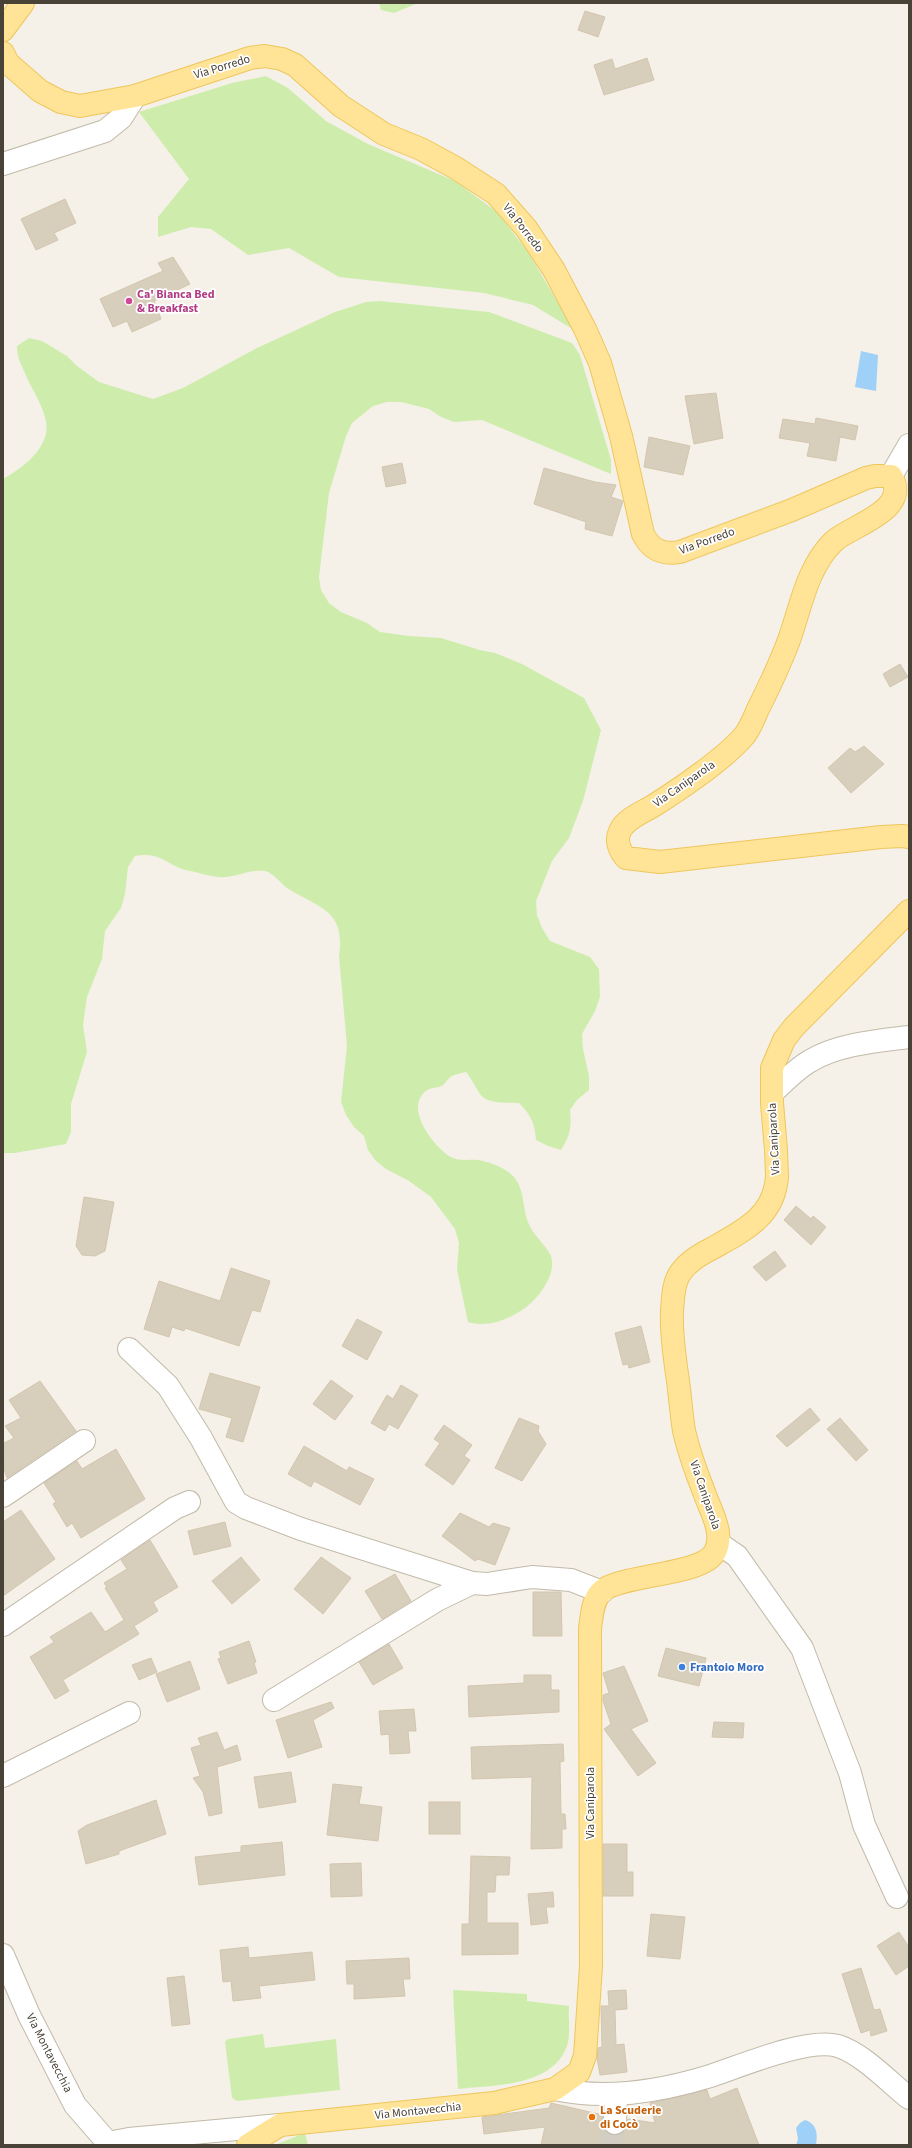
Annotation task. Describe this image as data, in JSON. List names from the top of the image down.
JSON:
{
  "streets": {
    "main road": ["Via Porredo", "Via Caniparola", "Via Montavecchia"]
  },
  "crossings": [
    ["Via Porredo", "Via Caniparola"],
    ["Via Caniparola", "Via Montavecchia"]
  ],
  "places": ["Ca' Bianca Bed & Breakfast", "Frantoio Moro", "La Scuderie di Cocò"]
}
